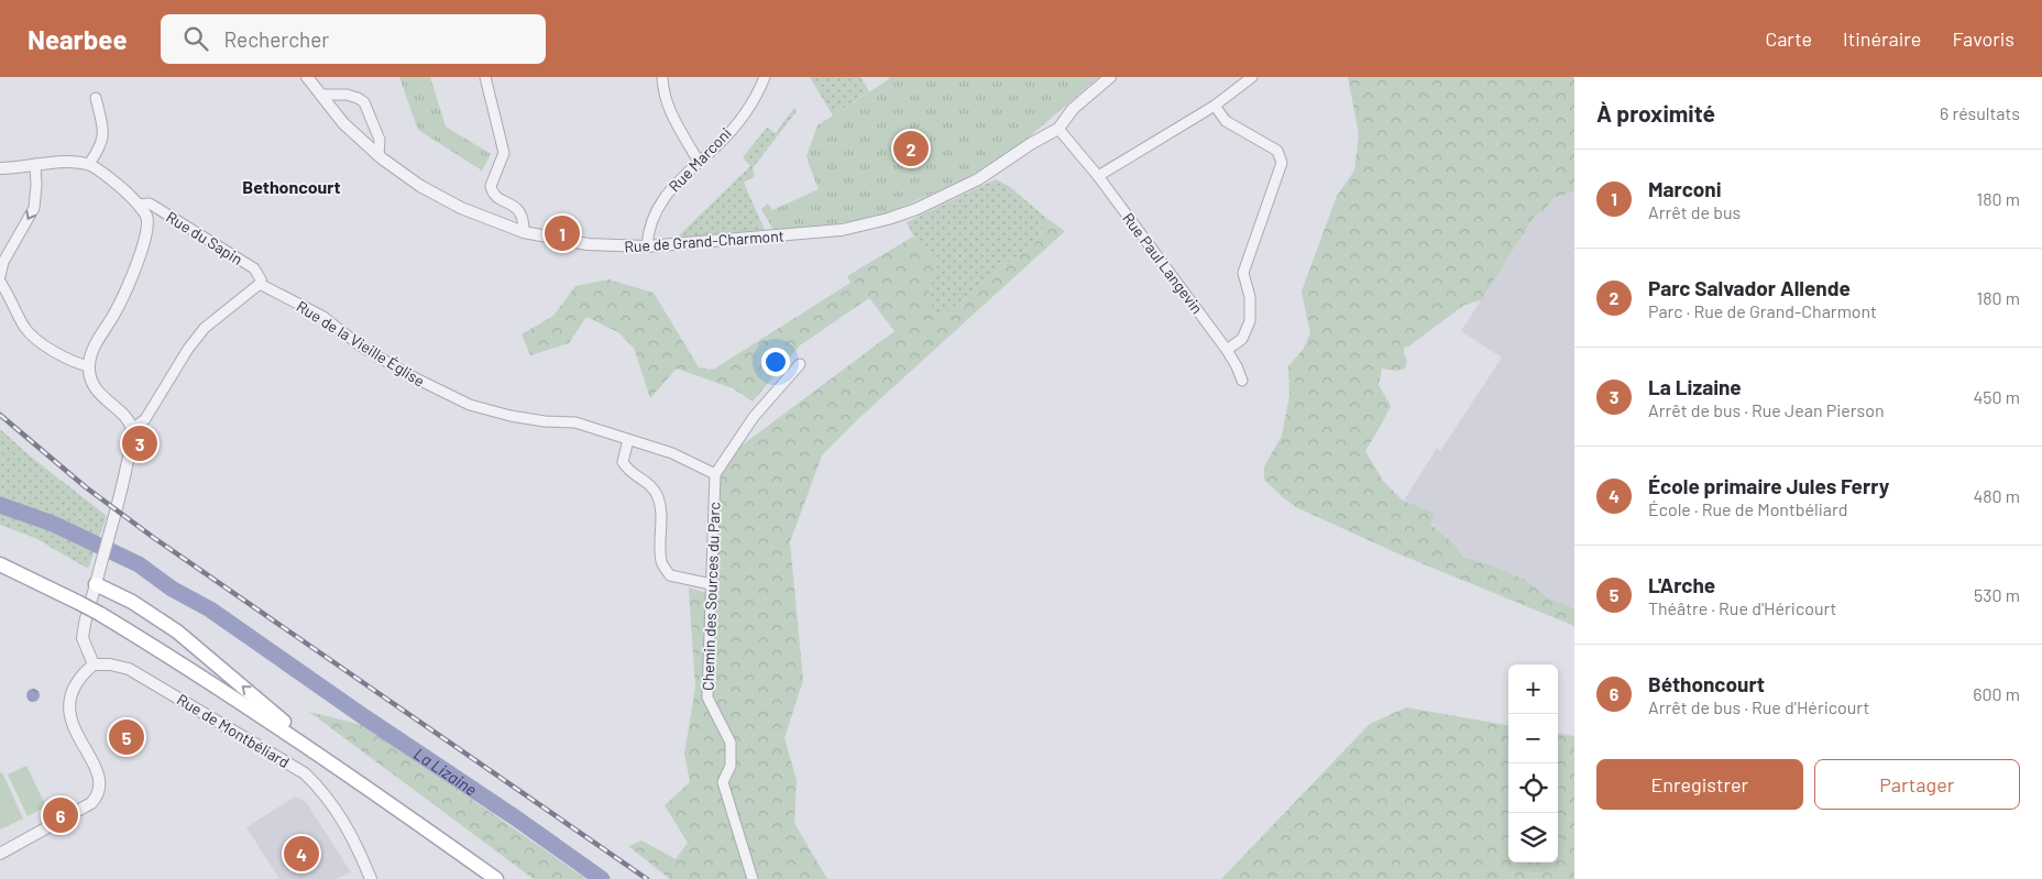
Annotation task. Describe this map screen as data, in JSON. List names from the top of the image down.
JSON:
{
  "streets": {
    "street": [
      "Rue Marconi",
      "Rue du Sapin",
      "Rue de Grand-Charmont",
      "Rue Paul Langevin",
      "Rue de la Vieille Église",
      "Chemin des Sources du Parc",
      "Rue de Montbéliard"
    ]
  },
  "crossings": [
    ["Rue Marconi", "Rue de Grand-Charmont"],
    ["Rue du Sapin", "Rue de la Vieille Église"],
    ["Rue de Grand-Charmont", "Rue Paul Langevin"],
    ["Rue de la Vieille Église", "Chemin des Sources du Parc"]
  ],
  "districts": ["Bethoncourt"],
  "water": ["La Lizaine"],
  "page": {
    "header": "Nearbee",
    "search": "Rechercher",
    "nav": ["Carte", "Itinéraire", "Favoris"],
    "heading": ["À proximité", "6 résultats"],
    "pins": [
      "2",
      "1",
      "3",
      "5",
      "6",
      "4"
    ],
    "list": [
      {
        "mark": "1",
        "name": "Marconi",
        "note": "Arrêt de bus",
        "value": "180 m"
      },
      {
        "mark": "2",
        "name": "Parc Salvador Allende",
        "note": "Parc · Rue de Grand-Charmont",
        "value": "180 m"
      },
      {
        "mark": "3",
        "name": "La Lizaine",
        "note": "Arrêt de bus · Rue Jean Pierson",
        "value": "450 m"
      },
      {
        "mark": "4",
        "name": "École primaire Jules Ferry",
        "note": "École · Rue de Montbéliard",
        "value": "480 m"
      },
      {
        "mark": "5",
        "name": "L'Arche",
        "note": "Théâtre · Rue d'Héricourt",
        "value": "530 m"
      },
      {
        "mark": "6",
        "name": "Béthoncourt",
        "note": "Arrêt de bus · Rue d'Héricourt",
        "value": "600 m"
      }
    ],
    "map_buttons": ["+", "−"],
    "buttons": ["Enregistrer", "Partager"]
  }
}
